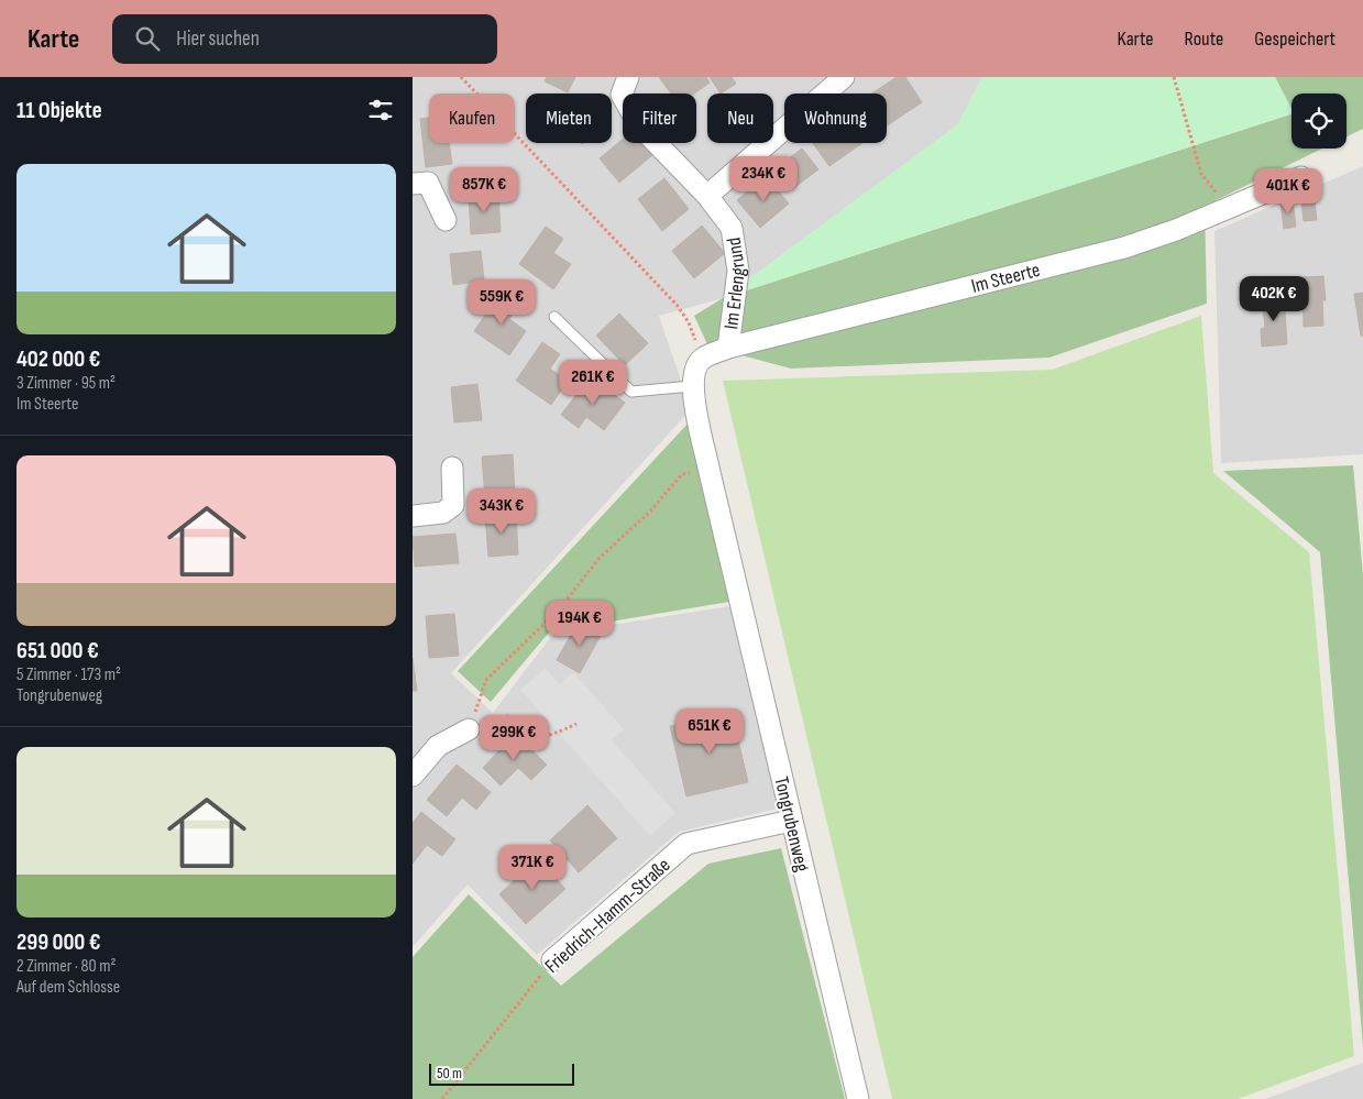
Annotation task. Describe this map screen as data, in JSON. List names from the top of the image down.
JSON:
{
  "streets": {
    "street": [
      "Im Steerte",
      "Im Erlengrund",
      "Tongrubenweg",
      "Friedrich-Hamm-Straße"
    ]
  },
  "crossings": [
    ["Im Steerte", "Im Erlengrund"],
    ["Im Steerte", "Tongrubenweg"],
    ["Tongrubenweg", "Friedrich-Hamm-Straße"]
  ],
  "scale_bar": "50 m",
  "page": {
    "header": "Karte",
    "search": "Hier suchen",
    "nav": ["Karte", "Route", "Gespeichert"],
    "heading": "11 Objekte",
    "chip": [
      "Kaufen",
      "Mieten",
      "Filter",
      "Neu",
      "Wohnung"
    ],
    "list": [
      {
        "name": "402 000 €",
        "note": "3 Zimmer · 95 m² · Im Steerte"
      },
      {
        "name": "651 000 €",
        "note": "5 Zimmer · 173 m² · Tongrubenweg"
      },
      {
        "name": "299 000 €",
        "note": "2 Zimmer · 80 m² · Auf dem Schlosse"
      }
    ],
    "price": [
      "234K €",
      "857K €",
      "401K €",
      "402K €",
      "559K €",
      "261K €",
      "343K €",
      "194K €",
      "651K €",
      "299K €",
      "371K €"
    ],
    "scale": "50 m"
  }
}
